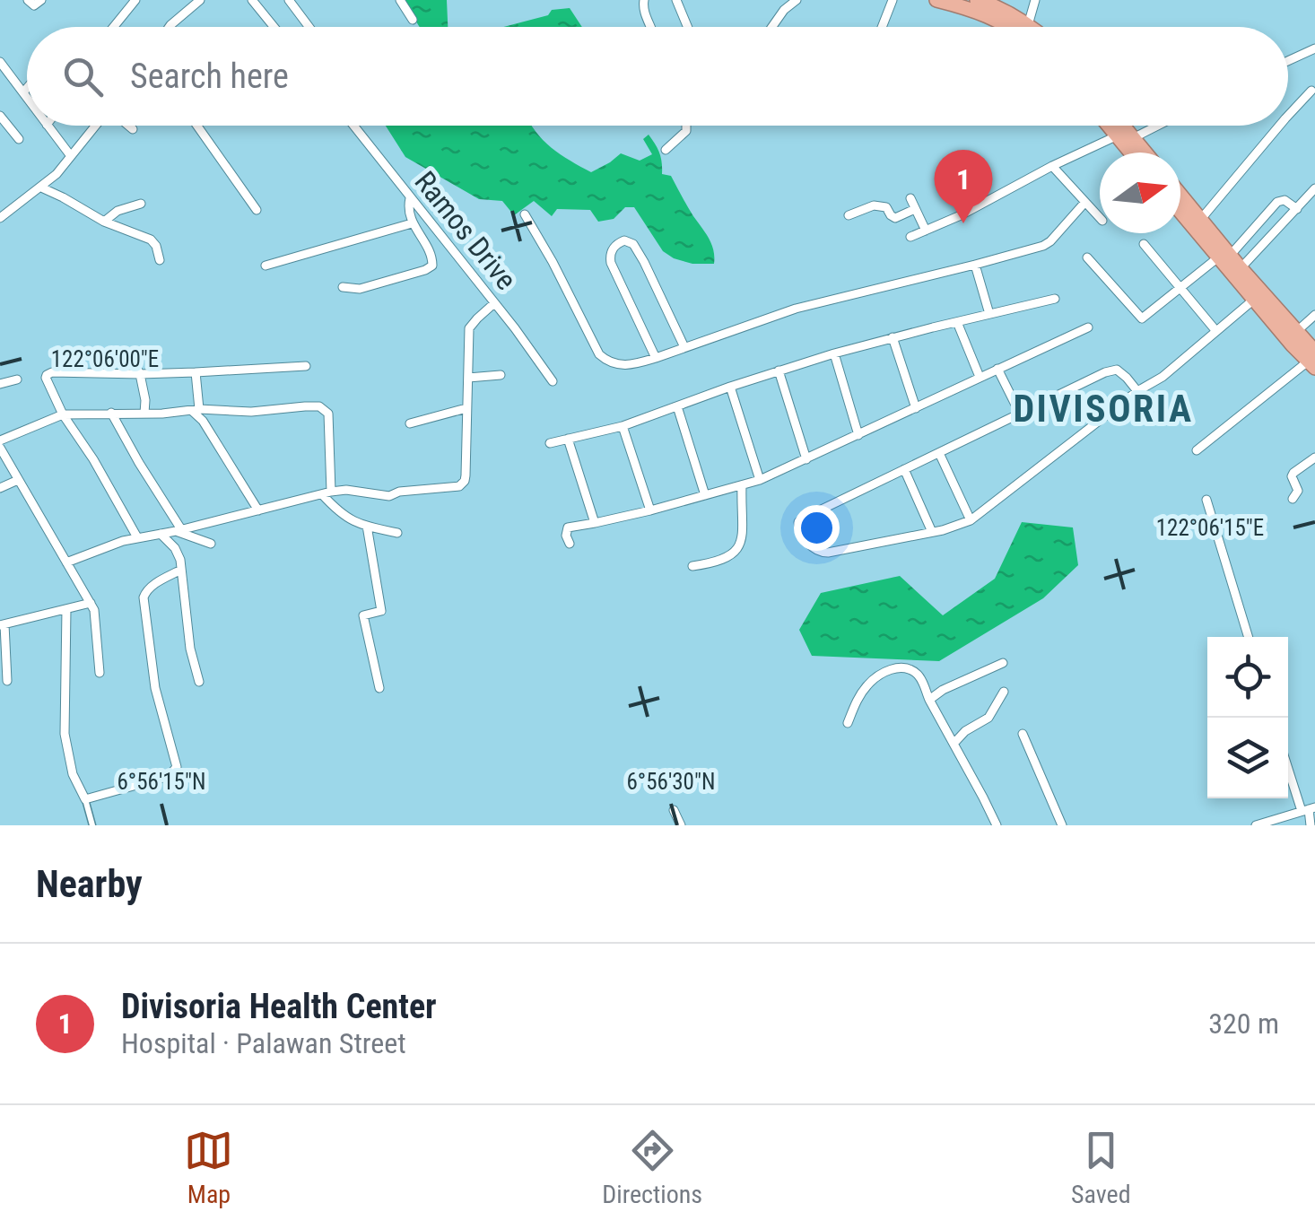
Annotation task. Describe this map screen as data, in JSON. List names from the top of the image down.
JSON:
{
  "streets": {
    "street": ["Ramos Drive"]
  },
  "districts": ["DIVISORIA"],
  "north": "right",
  "page": {
    "search": "Search here",
    "pins": "1",
    "heading": "Nearby",
    "list": [
      {
        "mark": "1",
        "name": "Divisoria Health Center",
        "note": "Hospital · Palawan Street",
        "value": "320 m"
      }
    ],
    "nav": ["Map", "Directions", "Saved"]
  },
  "coordinates": [
    "122°06'00\"E",
    "122°06'15\"E",
    "6°56'15\"N",
    "6°56'30\"N"
  ]
}
